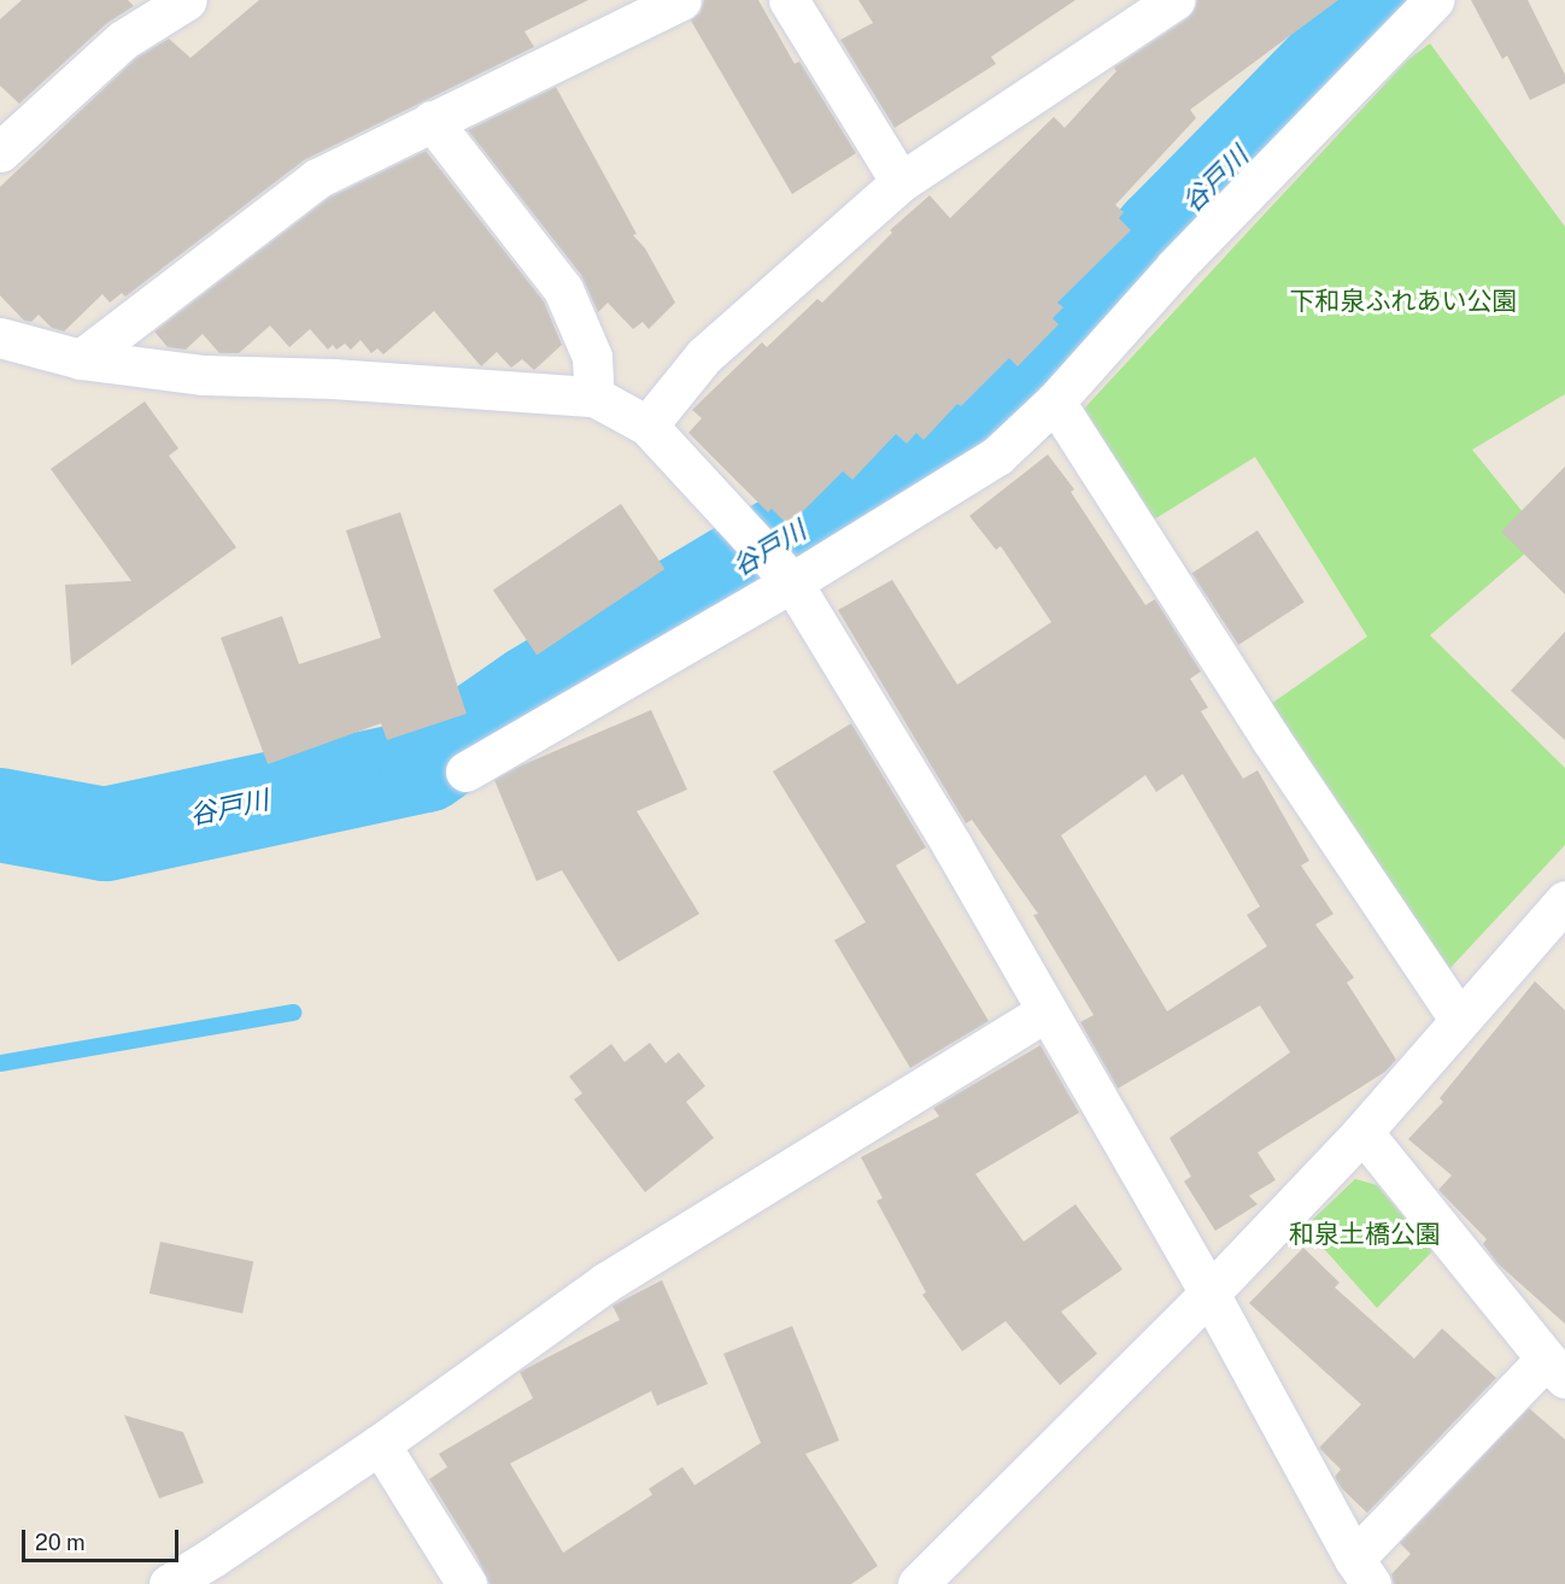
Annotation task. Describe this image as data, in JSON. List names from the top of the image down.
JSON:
{
  "water": ["谷戸川"],
  "parks": ["下和泉ふれあい公園", "和泉土橋公園"],
  "scale_bar": "20 m"
}
